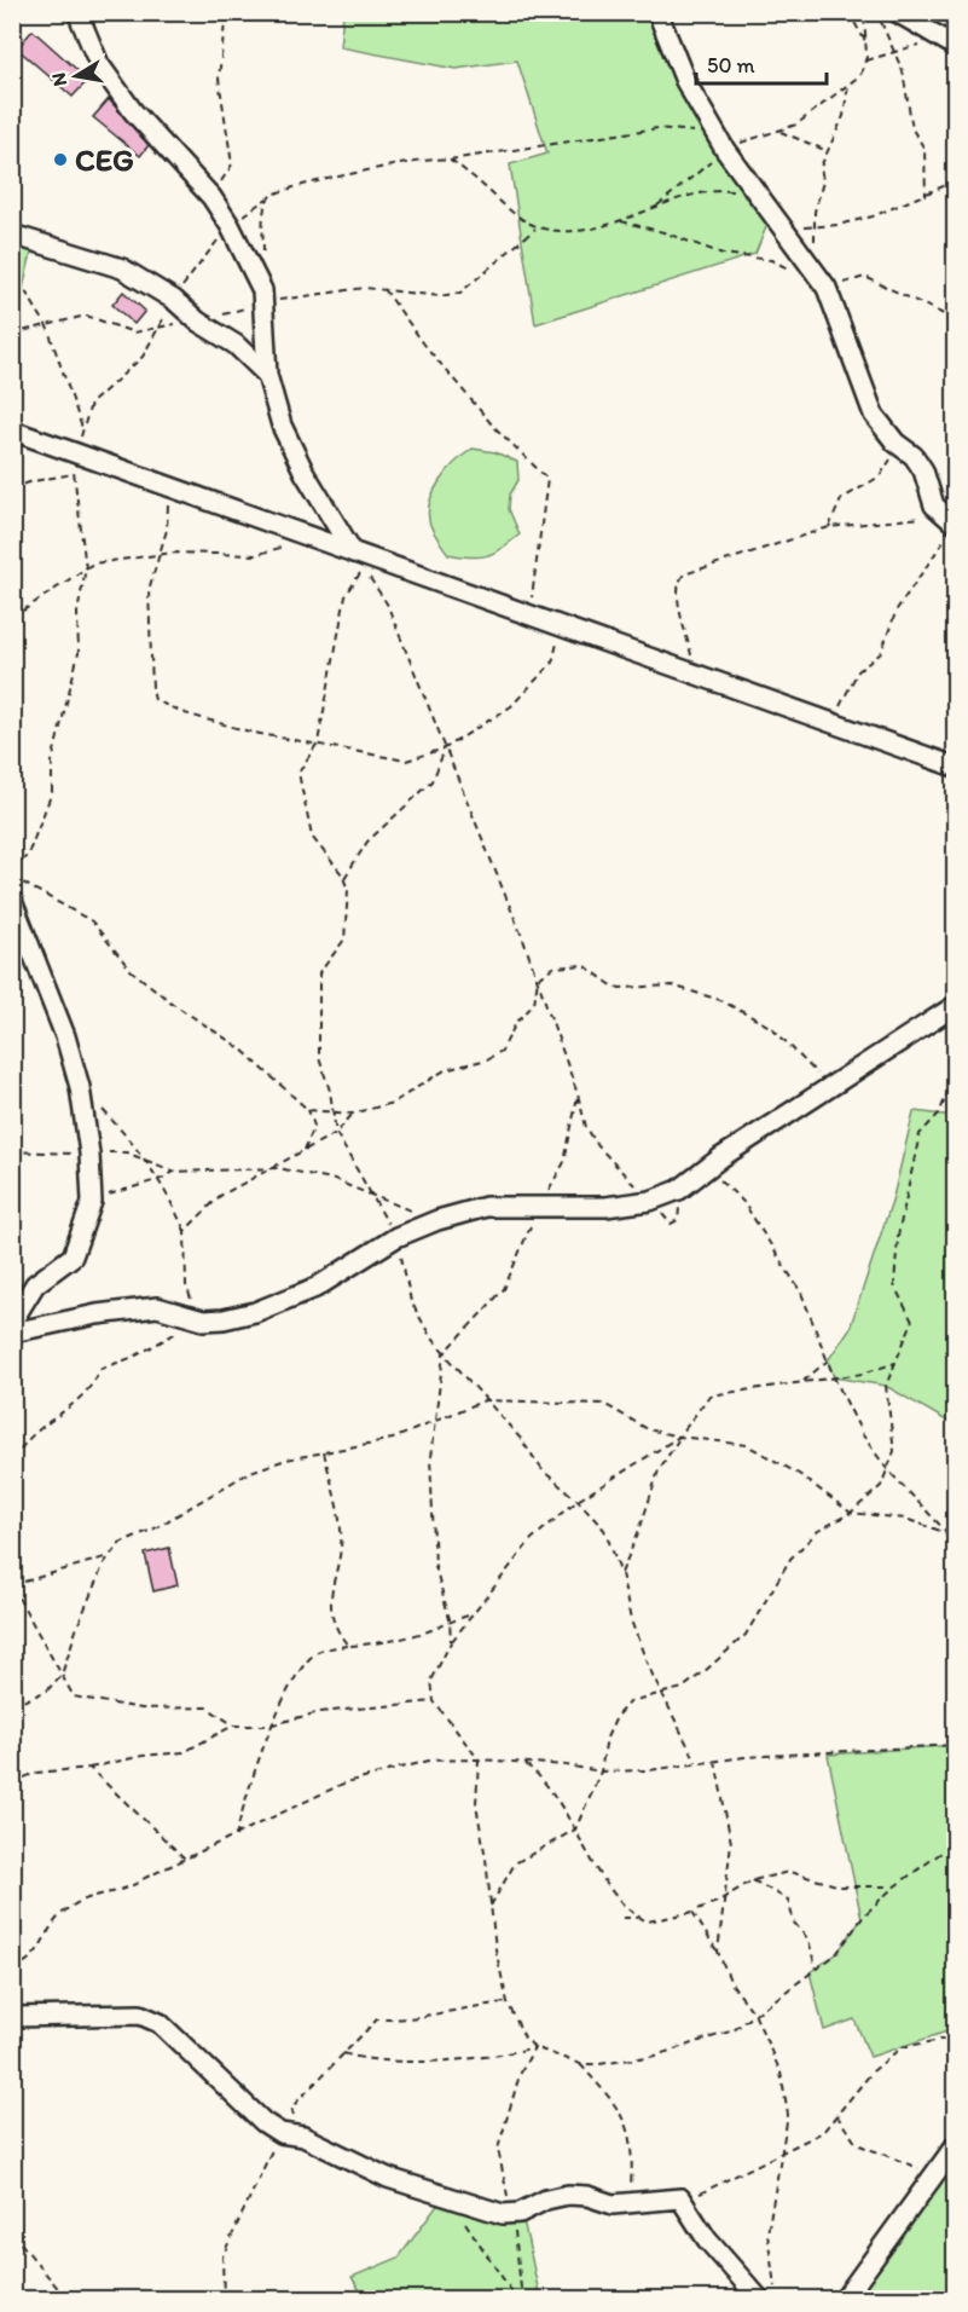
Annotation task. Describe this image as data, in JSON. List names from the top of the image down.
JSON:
{
  "places": ["CEG"],
  "scale_bar": "50 m",
  "north": "left"
}
